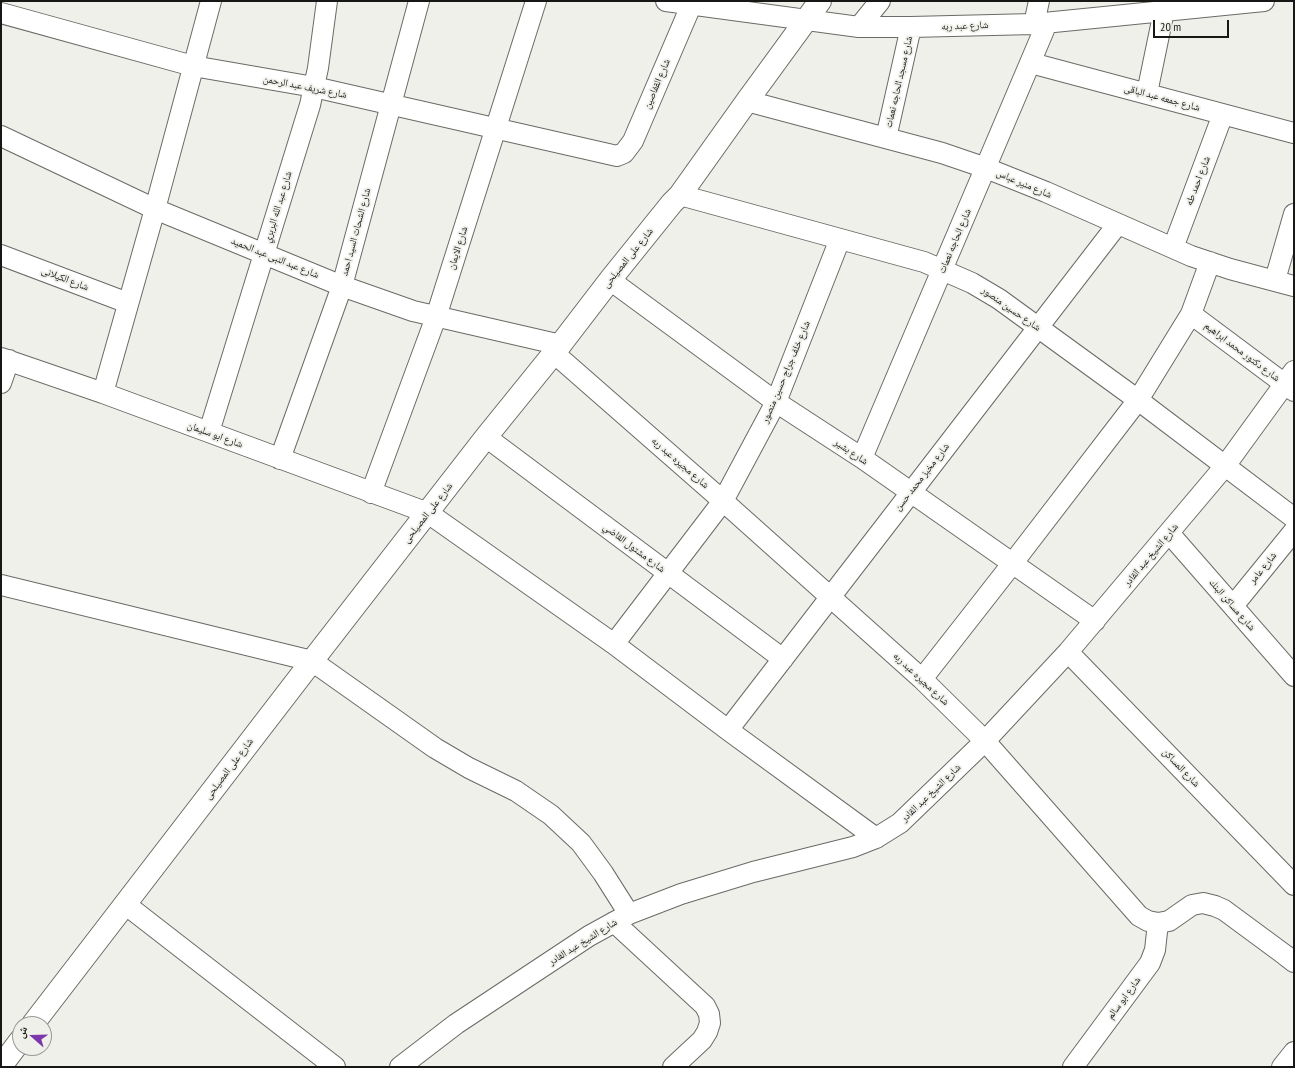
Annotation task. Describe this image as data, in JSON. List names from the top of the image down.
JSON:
{
  "streets": {
    "street": [
      "شارع عبد ربه",
      "شارع مسجد الحاجه نعمات",
      "شارع القفاصين",
      "شارع شريف عبد الرحمن",
      "شارع جمعه عبد الباقى",
      "شارع احمد طه",
      "شارع منير عباس",
      "شارع عبد الله البربري",
      "شارع الشحات السيد احمد",
      "شارع الحاجه نعمات",
      "شارع الايمان",
      "شارع عبد النبى عبد الحميد",
      "شارع على المصيلحى",
      "شارع الكيلانى",
      "شارع حسين منصور",
      "شارع دكتور محمد ابراهيم",
      "شارع خلف جراج حسين منصور",
      "شارع ابو سليمان",
      "شارع بشير",
      "شارع مجيره عبد ربه",
      "شارع مخبز محمد حسن",
      "شارع مشتول القاضي",
      "شارع الشيخ عبد القادر",
      "شارع عامر",
      "شارع مساكن البنك",
      "شارع المساكن",
      "شارع ابو سالم"
    ]
  },
  "crossings": [
    ["شارع عبد ربه", "شارع مسجد الحاجه نعمات"],
    ["شارع عبد ربه", "شارع القفاصين"],
    ["شارع عبد ربه", "شارع الحاجه نعمات"],
    ["شارع عبد ربه", "شارع على المصيلحى"],
    ["شارع مسجد الحاجه نعمات", "شارع منير عباس"],
    ["شارع القفاصين", "شارع شريف عبد الرحمن"],
    ["شارع شريف عبد الرحمن", "شارع عبد الله البربري"],
    ["شارع شريف عبد الرحمن", "شارع الشحات السيد احمد"],
    ["شارع شريف عبد الرحمن", "شارع الايمان"],
    ["شارع جمعه عبد الباقى", "شارع احمد طه"],
    ["شارع جمعه عبد الباقى", "شارع الحاجه نعمات"],
    ["شارع احمد طه", "شارع منير عباس"],
    ["شارع منير عباس", "شارع الحاجه نعمات"],
    ["شارع منير عباس", "شارع على المصيلحى"],
    ["شارع منير عباس", "شارع مخبز محمد حسن"],
    ["شارع عبد الله البربري", "شارع عبد النبى عبد الحميد"],
    ["شارع عبد الله البربري", "شارع ابو سليمان"],
    ["شارع الشحات السيد احمد", "شارع عبد النبى عبد الحميد"],
    ["شارع الشحات السيد احمد", "شارع ابو سليمان"],
    ["شارع الحاجه نعمات", "شارع حسين منصور"],
    ["شارع الحاجه نعمات", "شارع بشير"],
    ["شارع الايمان", "شارع عبد النبى عبد الحميد"],
    ["شارع الايمان", "شارع ابو سليمان"],
    ["شارع عبد النبى عبد الحميد", "شارع على المصيلحى"],
    ["شارع عبد النبى عبد الحميد", "شارع مجيره عبد ربه"],
    ["شارع على المصيلحى", "شارع حسين منصور"],
    ["شارع على المصيلحى", "شارع ابو سليمان"],
    ["شارع على المصيلحى", "شارع بشير"],
    ["شارع على المصيلحى", "شارع مجيره عبد ربه"],
    ["شارع على المصيلحى", "شارع مشتول القاضي"],
    ["شارع حسين منصور", "شارع خلف جراج حسين منصور"],
    ["شارع حسين منصور", "شارع مخبز محمد حسن"],
    ["شارع حسين منصور", "شارع الشيخ عبد القادر"],
    ["شارع دكتور محمد ابراهيم", "شارع الشيخ عبد القادر"],
    ["شارع خلف جراج حسين منصور", "شارع ابو سليمان"],
    ["شارع خلف جراج حسين منصور", "شارع بشير"],
    ["شارع خلف جراج حسين منصور", "شارع مجيره عبد ربه"],
    ["شارع خلف جراج حسين منصور", "شارع مشتول القاضي"],
    ["شارع ابو سليمان", "شارع مخبز محمد حسن"],
    ["شارع ابو سليمان", "شارع الشيخ عبد القادر"],
    ["شارع بشير", "شارع مخبز محمد حسن"],
    ["شارع بشير", "شارع الشيخ عبد القادر"],
    ["شارع مجيره عبد ربه", "شارع مخبز محمد حسن"],
    ["شارع مجيره عبد ربه", "شارع الشيخ عبد القادر"],
    ["شارع مجيره عبد ربه", "شارع ابو سالم"],
    ["شارع مخبز محمد حسن", "شارع مشتول القاضي"],
    ["شارع الشيخ عبد القادر", "شارع مساكن البنك"],
    ["شارع الشيخ عبد القادر", "شارع المساكن"],
    ["شارع عامر", "شارع مساكن البنك"]
  ],
  "scale_bar": "20 m",
  "north": "left"
}
